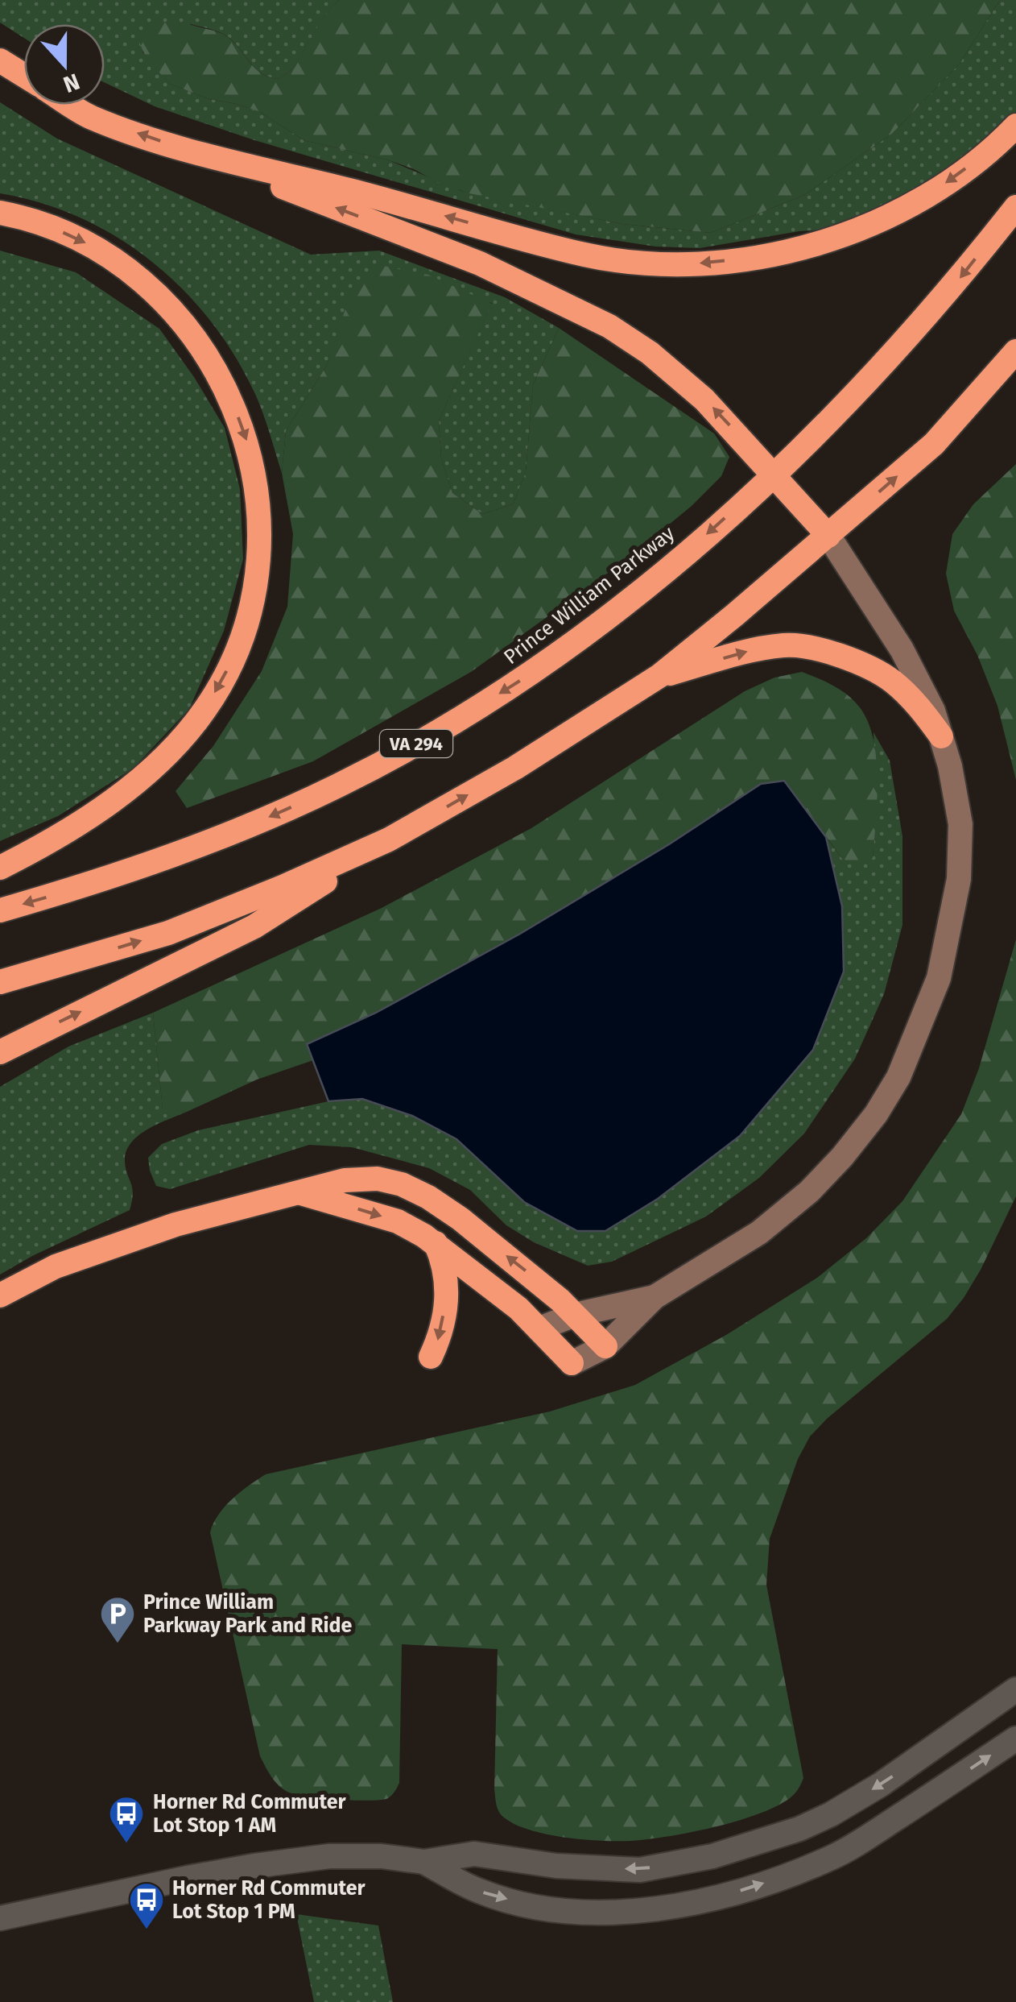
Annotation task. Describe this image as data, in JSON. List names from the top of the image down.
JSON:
{
  "streets": {
    "highway": ["Prince William Parkway", "VA 294"]
  },
  "places": {
    "parking": ["Prince William Parkway Park and Ride"],
    "bus stop": ["Horner Rd Commuter Lot Stop 1 AM", "Horner Rd Commuter Lot Stop 1 PM"]
  },
  "north": "bottom"
}
